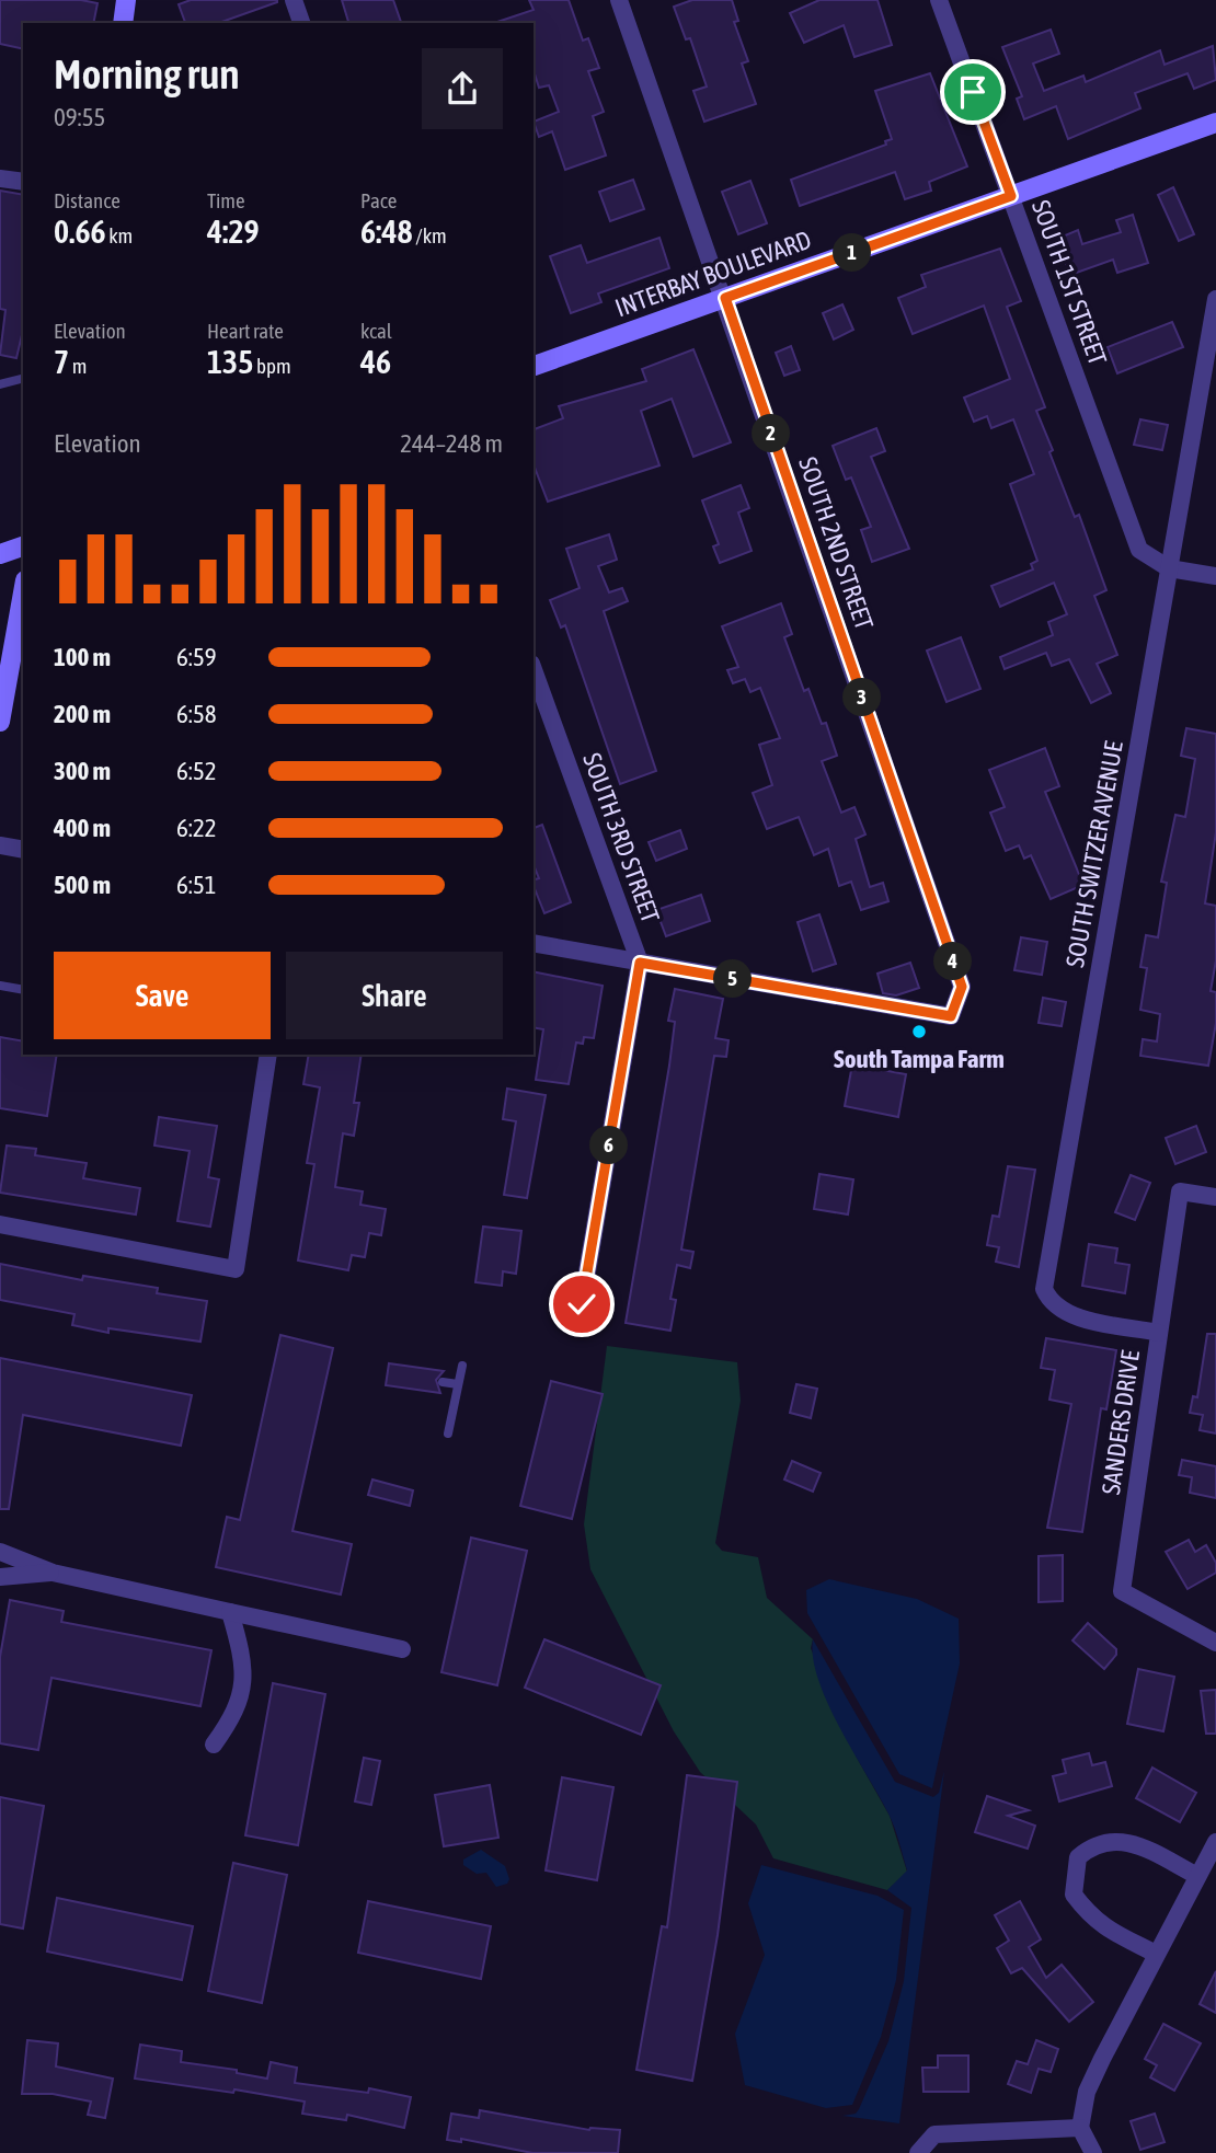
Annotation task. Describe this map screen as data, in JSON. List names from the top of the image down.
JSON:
{
  "streets": {
    "street": [
      "INTERBAY BOULEVARD",
      "SOUTH 1ST STREET",
      "SOUTH 2ND STREET",
      "SOUTH 3RD STREET",
      "SOUTH SWITZER AVENUE",
      "SANDERS DRIVE"
    ]
  },
  "crossings": [
    ["INTERBAY BOULEVARD", "SOUTH 1ST STREET"],
    ["INTERBAY BOULEVARD", "SOUTH 2ND STREET"],
    ["SOUTH 1ST STREET", "SOUTH SWITZER AVENUE"],
    ["SOUTH 2ND STREET", "SOUTH 3RD STREET"],
    ["SOUTH SWITZER AVENUE", "SANDERS DRIVE"]
  ],
  "places": ["South Tampa Farm"],
  "page": {
    "heading": ["Morning run", "09:55"],
    "stats": [
      ["Distance", "0.66 km"],
      ["Time", "4:29"],
      ["Pace", "6:48 /km"],
      ["Elevation", "7 m"],
      ["Heart rate", "135 bpm"],
      ["kcal", "46"]
    ],
    "pins": [
      "1",
      "2",
      "3",
      "4",
      "5",
      "6"
    ],
    "chart": ["Elevation", "244–248 m"],
    "list": [
      {
        "name": "100 m",
        "note": "6:59"
      },
      {
        "name": "200 m",
        "note": "6:58"
      },
      {
        "name": "300 m",
        "note": "6:52"
      },
      {
        "name": "400 m",
        "note": "6:22"
      },
      {
        "name": "500 m",
        "note": "6:51"
      }
    ],
    "buttons": ["Save", "Share"]
  }
}
